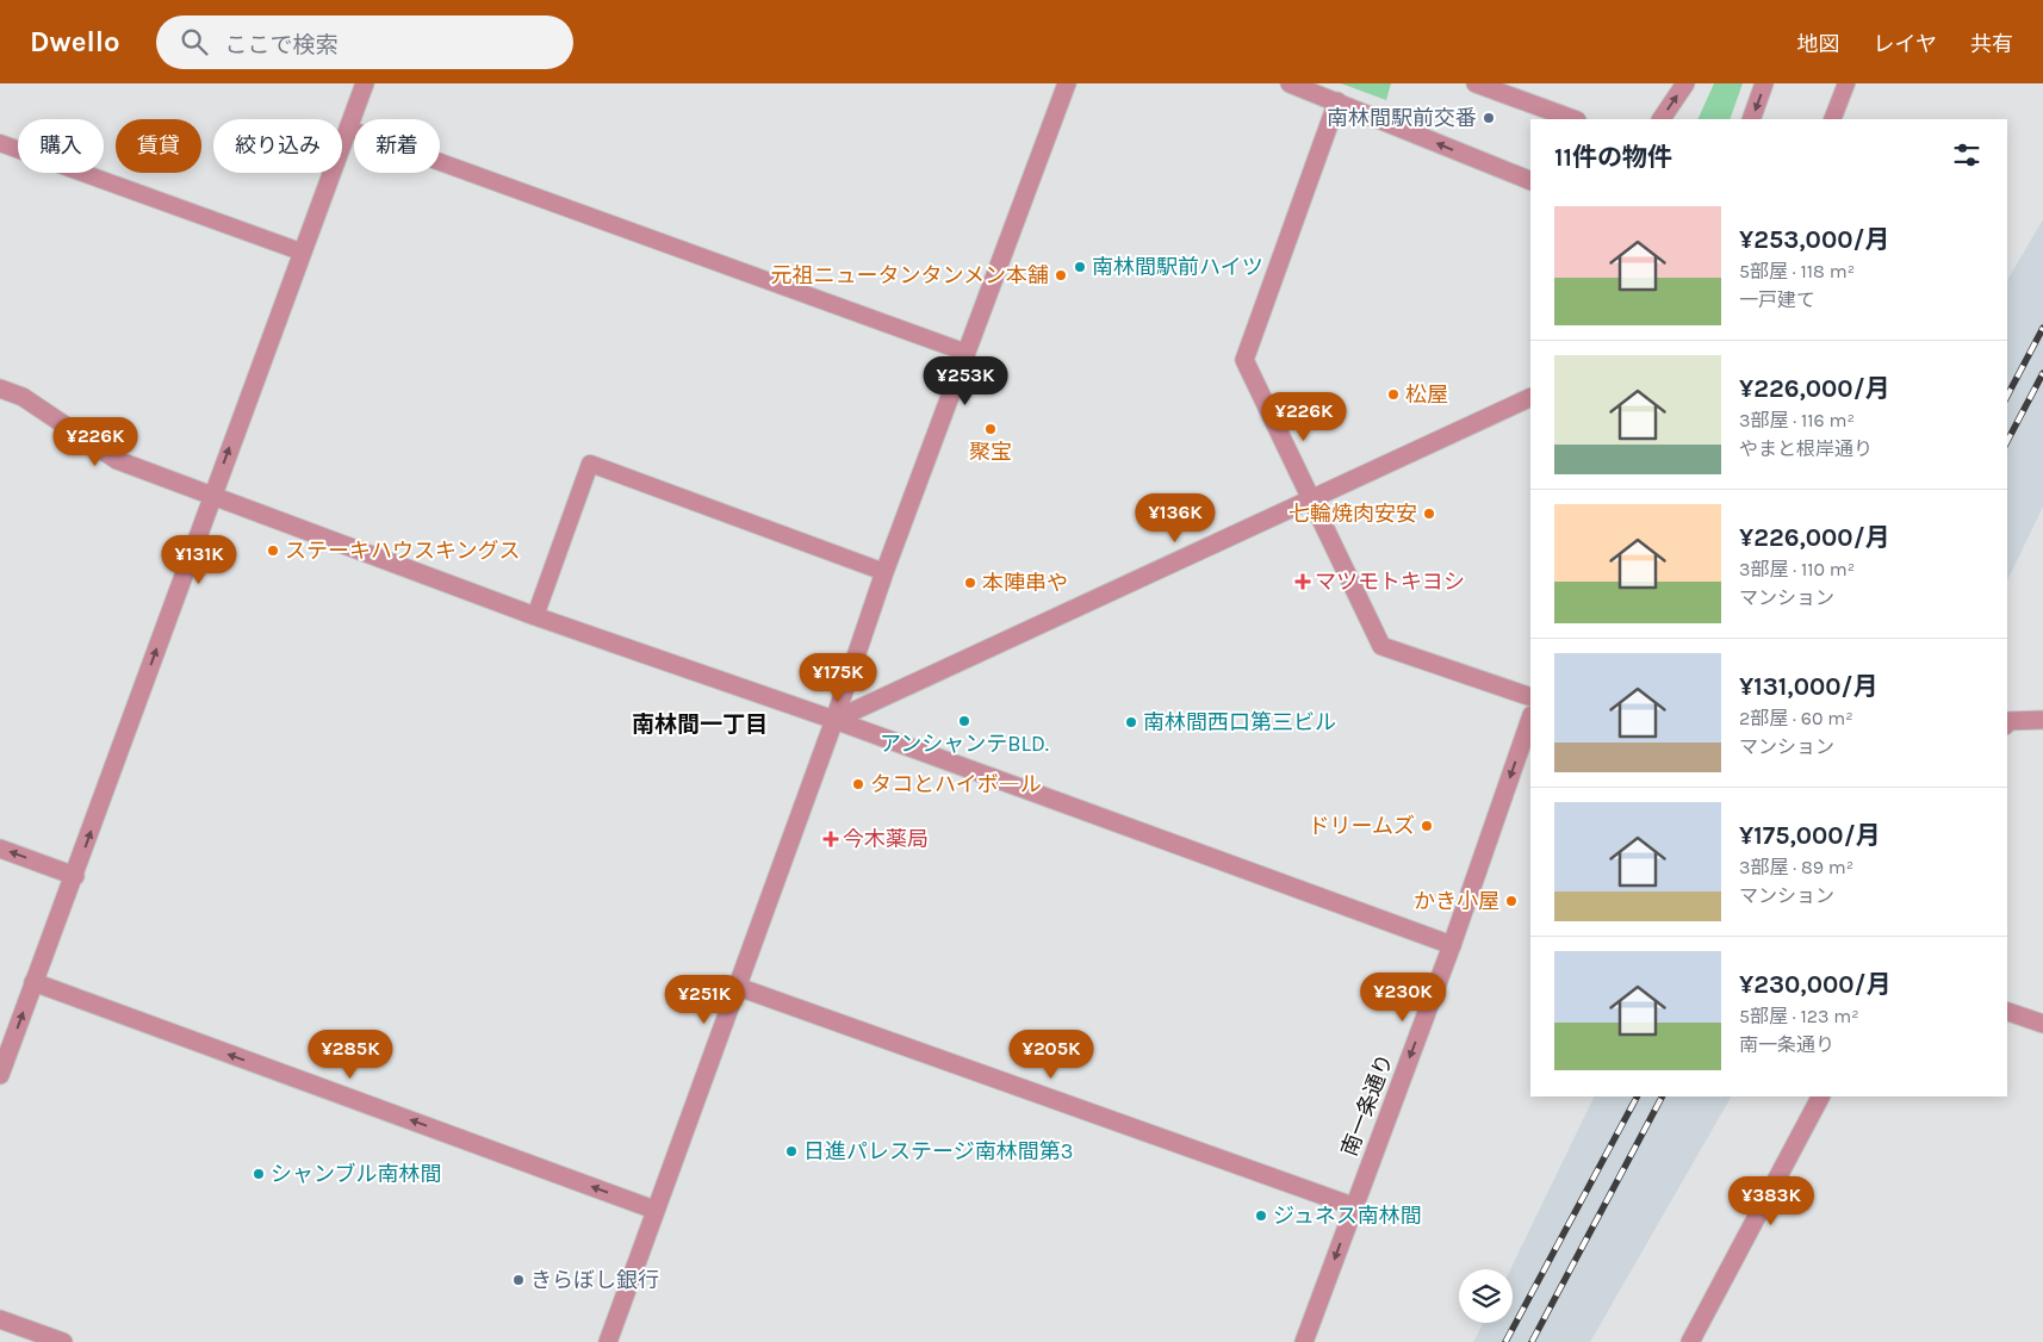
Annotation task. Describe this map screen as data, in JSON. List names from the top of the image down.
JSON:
{
  "streets": {
    "street": ["南一条通り"]
  },
  "one_way": ["南一条通り"],
  "districts": ["南林間一丁目"],
  "places": {
    "other": [
      "南林間駅前交番",
      "南林間駅前ハイツ",
      "元祖ニュータンタンメン本舗",
      "松屋",
      "聚宝",
      "七輪焼肉安安",
      "ステーキハウスキングス",
      "本陣串や",
      "アンシャンテBLD.",
      "南林間西口第三ビル",
      "タコとハイボ―ル",
      "ドリームズ",
      "かき小屋",
      "日進パレステージ南林間第3",
      "シャンブル南林間",
      "ジュネス南林間",
      "きらぼし銀行"
    ],
    "health": ["マツモトキヨシ", "今木薬局"]
  },
  "page": {
    "header": "Dwello",
    "search": "ここで検索",
    "nav": ["地図", "レイヤ", "共有"],
    "chip": [
      "購入",
      "賃貸",
      "絞り込み",
      "新着"
    ],
    "heading": "11件の物件",
    "list": [
      {
        "name": "¥253,000/月",
        "note": "5部屋 · 118 m² · 一戸建て"
      },
      {
        "name": "¥226,000/月",
        "note": "3部屋 · 116 m² · やまと根岸通り"
      },
      {
        "name": "¥226,000/月",
        "note": "3部屋 · 110 m² · マンション"
      },
      {
        "name": "¥131,000/月",
        "note": "2部屋 · 60 m² · マンション"
      },
      {
        "name": "¥175,000/月",
        "note": "3部屋 · 89 m² · マンション"
      },
      {
        "name": "¥230,000/月",
        "note": "5部屋 · 123 m² · 南一条通り"
      }
    ],
    "price": [
      "¥253K",
      "¥226K",
      "¥226K",
      "¥136K",
      "¥131K",
      "¥175K",
      "¥230K",
      "¥251K",
      "¥285K",
      "¥205K",
      "¥383K"
    ]
  }
}
